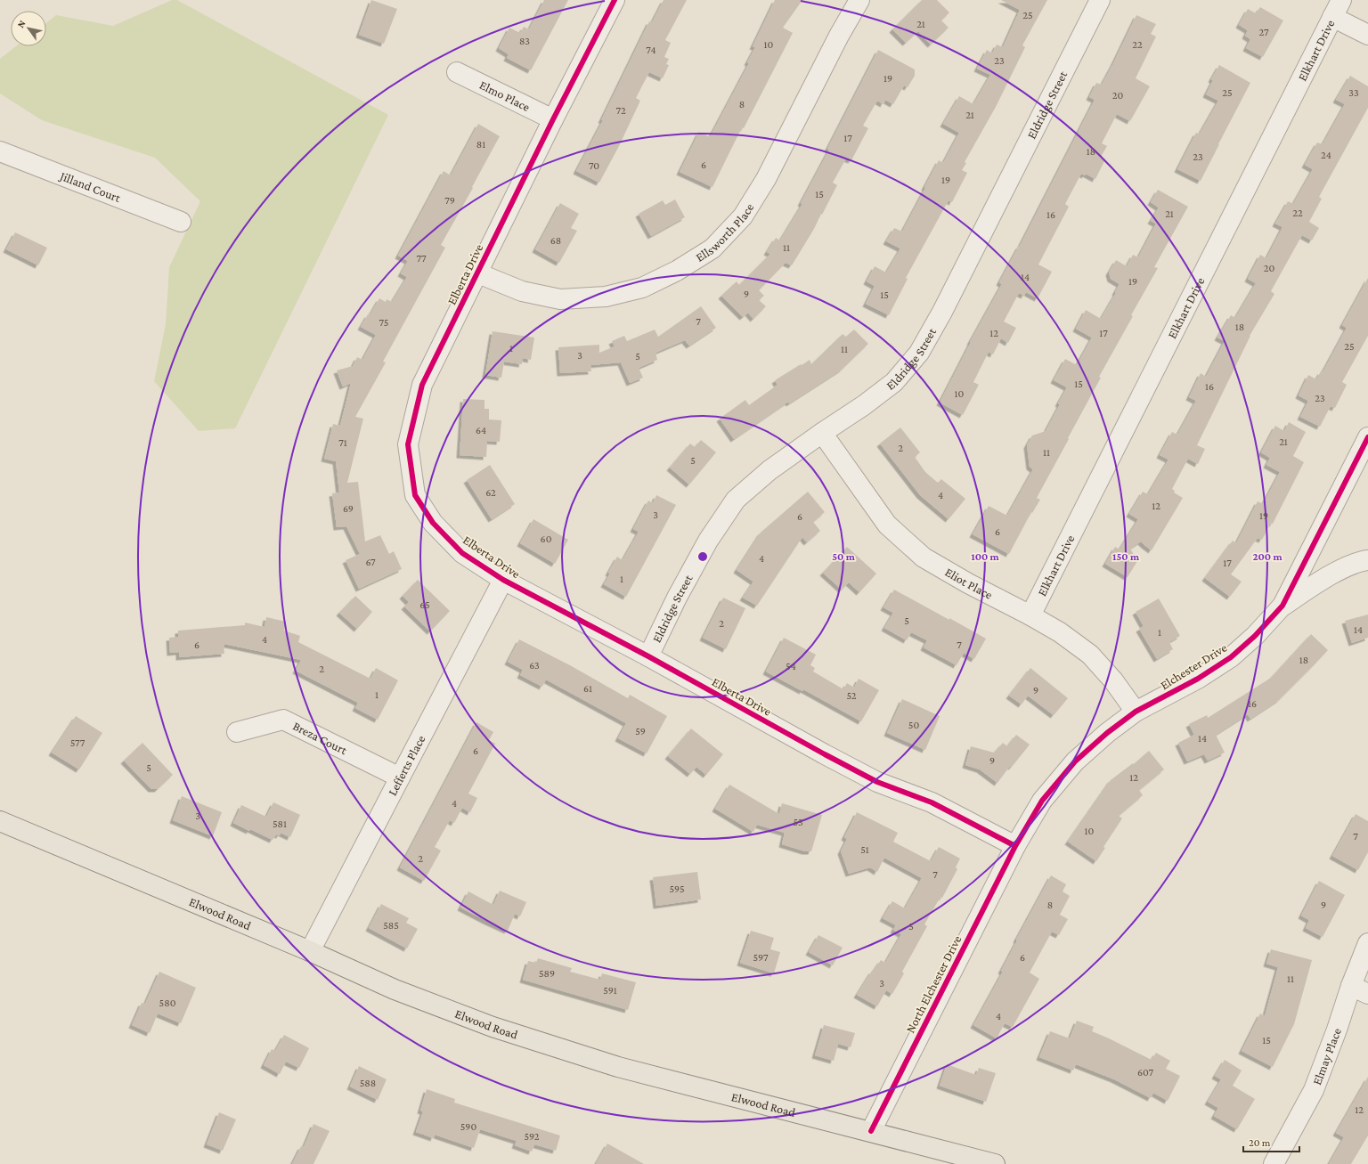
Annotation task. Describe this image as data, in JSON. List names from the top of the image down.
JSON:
{
  "streets": {
    "main road": ["Elwood Road"],
    "street": [
      "Elkhart Drive",
      "Elmo Place",
      "Eldridge Street",
      "Jilland Court",
      "Ellsworth Place",
      "Elberta Drive",
      "Eliot Place",
      "Elchester Drive",
      "Breza Court",
      "Lefferts Place",
      "North Elchester Drive",
      "Elmay Place"
    ]
  },
  "crossings": [
    ["Elkhart Drive", "Eliot Place"],
    ["Elmo Place", "Elberta Drive"],
    ["Eldridge Street", "Elberta Drive"],
    ["Eldridge Street", "Eliot Place"],
    ["Ellsworth Place", "Elberta Drive"],
    ["Elberta Drive", "Elchester Drive"],
    ["Elberta Drive", "Lefferts Place"],
    ["Elberta Drive", "North Elchester Drive"],
    ["Eliot Place", "Elchester Drive"],
    ["Elchester Drive", "North Elchester Drive"],
    ["Breza Court", "Lefferts Place"],
    ["Lefferts Place", "Elwood Road"],
    ["Elwood Road", "North Elchester Drive"]
  ],
  "house_numbers": [
    "25",
    "21",
    "27",
    "83",
    "10",
    "22",
    "74",
    "23",
    "19",
    "25",
    "33",
    "20",
    "8",
    "72",
    "21",
    "17",
    "81",
    "18",
    "24",
    "23",
    "6",
    "70",
    "19",
    "15",
    "79",
    "22",
    "21",
    "16",
    "68",
    "11",
    "77",
    "20",
    "14",
    "19",
    "9",
    "15",
    "7",
    "75",
    "18",
    "12",
    "17",
    "25",
    "1",
    "11",
    "3",
    "5",
    "15",
    "16",
    "10",
    "23",
    "64",
    "21",
    "71",
    "2",
    "11",
    "5",
    "62",
    "4",
    "12",
    "69",
    "3",
    "19",
    "6",
    "6",
    "60",
    "4",
    "67",
    "17",
    "1",
    "65",
    "5",
    "2",
    "14",
    "1",
    "4",
    "6",
    "7",
    "18",
    "63",
    "54",
    "2",
    "61",
    "9",
    "1",
    "52",
    "16",
    "50",
    "59",
    "14",
    "577",
    "6",
    "9",
    "5",
    "12",
    "4",
    "3",
    "53",
    "581",
    "10",
    "7",
    "51",
    "2",
    "7",
    "595",
    "8",
    "9",
    "585",
    "5",
    "597",
    "6",
    "589",
    "11",
    "3",
    "591",
    "580",
    "4",
    "15",
    "607",
    "588",
    "12",
    "590",
    "592"
  ],
  "scale_bar": "20 m",
  "north": "top left",
  "rings": [
    "50 m",
    "100 m",
    "150 m",
    "200 m"
  ]
}
